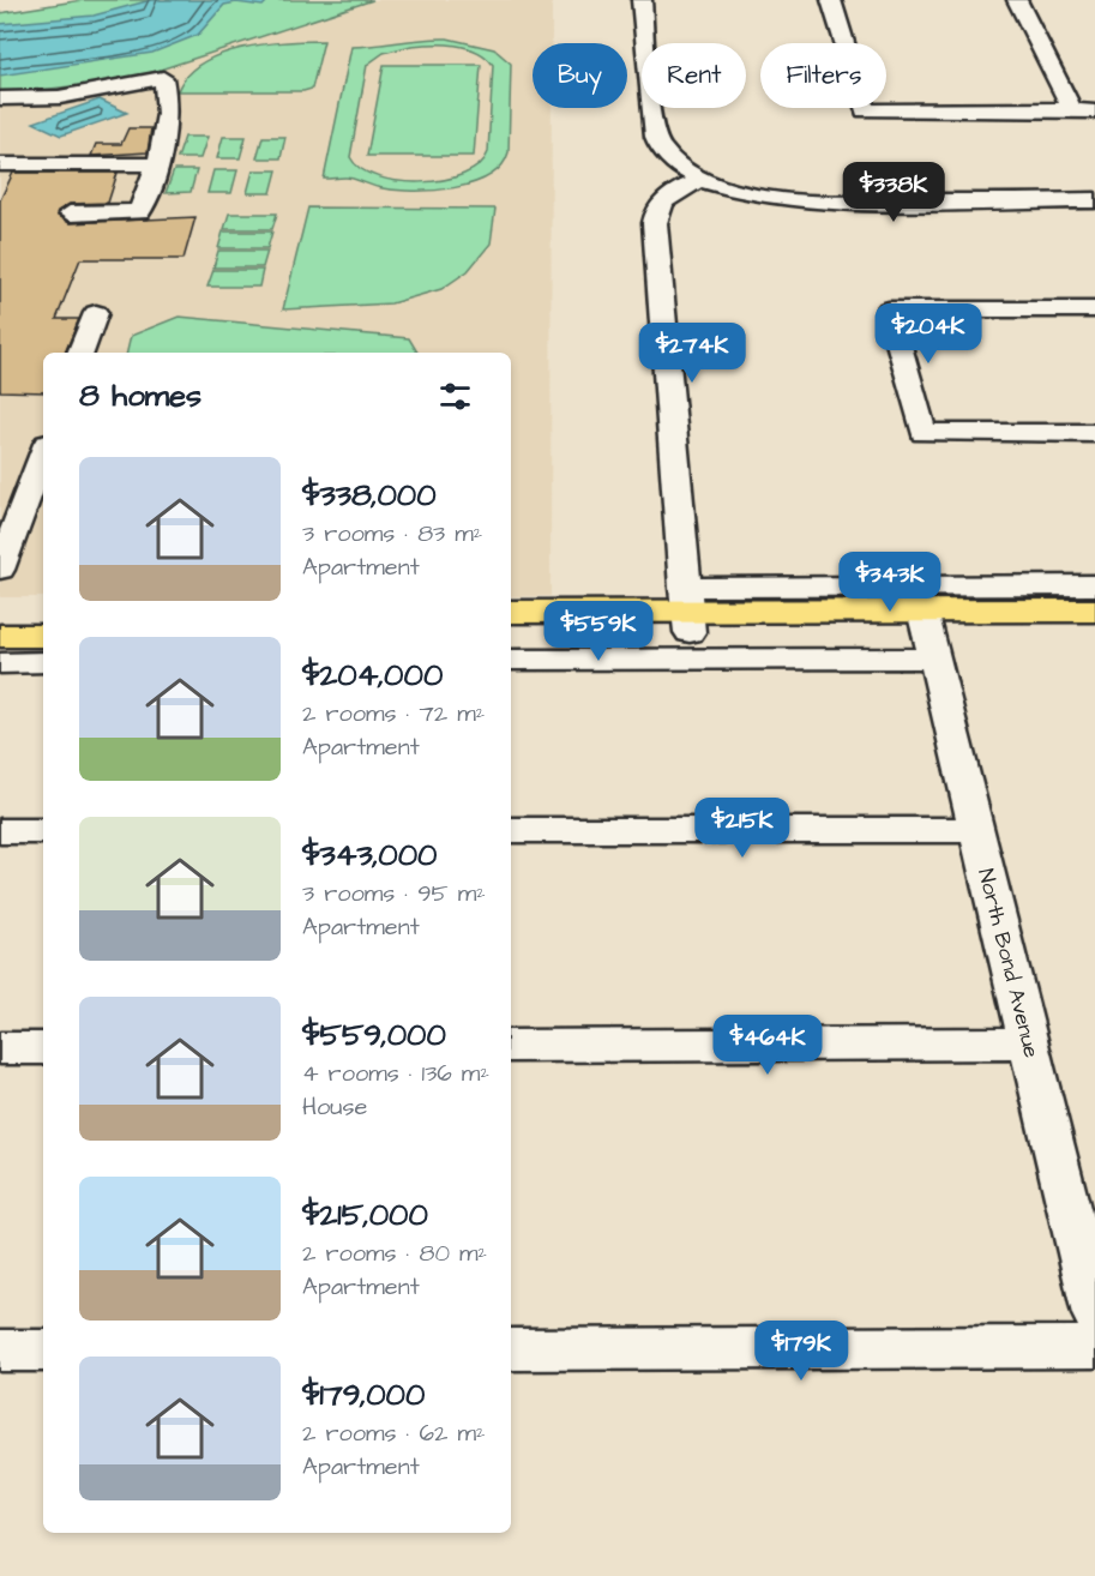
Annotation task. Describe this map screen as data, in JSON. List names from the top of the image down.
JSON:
{
  "streets": {
    "street": ["North Bond Avenue"]
  },
  "page": {
    "chip": ["Buy", "Rent", "Filters"],
    "price": [
      "$338K",
      "$204K",
      "$274K",
      "$343K",
      "$559K",
      "$215K",
      "$464K",
      "$179K"
    ],
    "heading": "8 homes",
    "list": [
      {
        "name": "$338,000",
        "note": "3 rooms · 83 m² · Apartment"
      },
      {
        "name": "$204,000",
        "note": "2 rooms · 72 m² · Apartment"
      },
      {
        "name": "$343,000",
        "note": "3 rooms · 95 m² · Apartment"
      },
      {
        "name": "$559,000",
        "note": "4 rooms · 136 m² · House"
      },
      {
        "name": "$215,000",
        "note": "2 rooms · 80 m² · Apartment"
      },
      {
        "name": "$179,000",
        "note": "2 rooms · 62 m² · Apartment"
      }
    ]
  }
}
